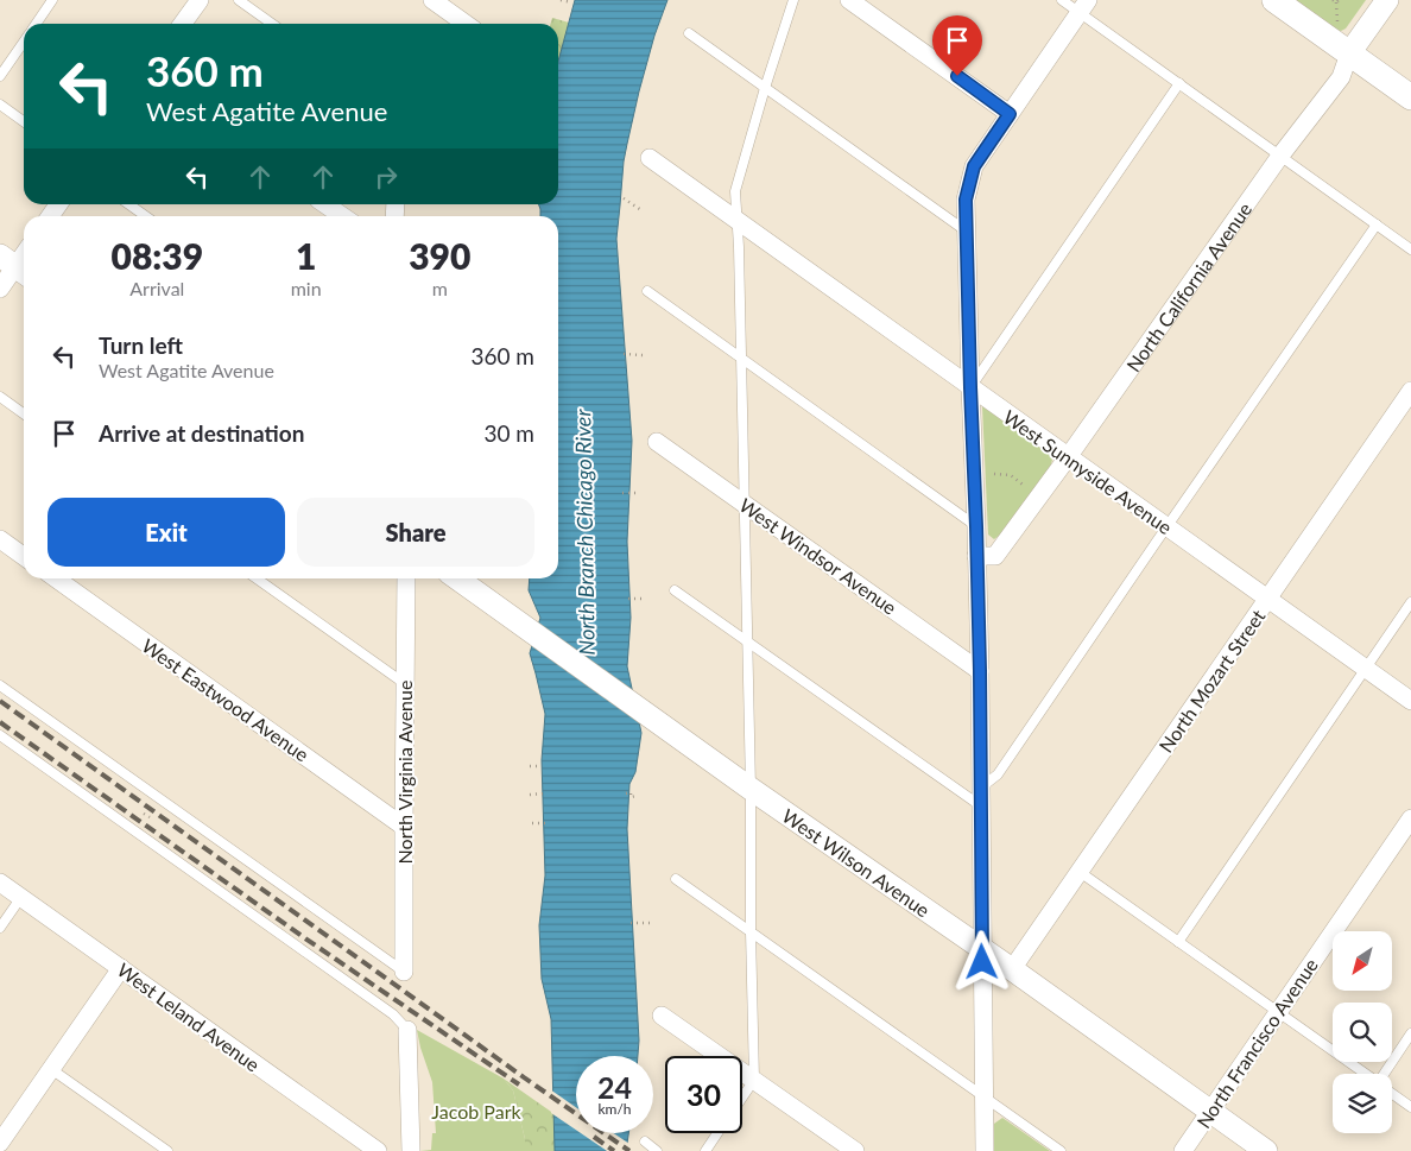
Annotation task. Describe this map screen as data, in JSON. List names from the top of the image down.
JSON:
{
  "streets": {
    "street": [
      "North California Avenue",
      "West Sunnyside Avenue",
      "West Windsor Avenue",
      "North Mozart Street",
      "West Eastwood Avenue",
      "North Virginia Avenue",
      "West Wilson Avenue",
      "West Leland Avenue",
      "North Francisco Avenue"
    ]
  },
  "crossings": [
    ["North California Avenue", "West Sunnyside Avenue"],
    ["West Sunnyside Avenue", "North Mozart Street"],
    ["North Mozart Street", "West Wilson Avenue"],
    ["West Eastwood Avenue", "North Virginia Avenue"],
    ["West Wilson Avenue", "North Francisco Avenue"]
  ],
  "water": ["North Branch Chicago River"],
  "parks": ["Jacob Park"],
  "north": "bottom left",
  "page": {
    "turn": ["360 m", "West Agatite Avenue"],
    "eta": [
      "08:39",
      "Arrival",
      "1",
      "min",
      "390",
      "m"
    ],
    "list": [
      {
        "name": "Turn left",
        "note": "West Agatite Avenue",
        "value": "360 m"
      },
      {
        "name": "Arrive at destination",
        "value": "30 m"
      }
    ],
    "buttons": ["Exit", "Share"],
    "speed": "24 km/h",
    "limit": "30"
  }
}
